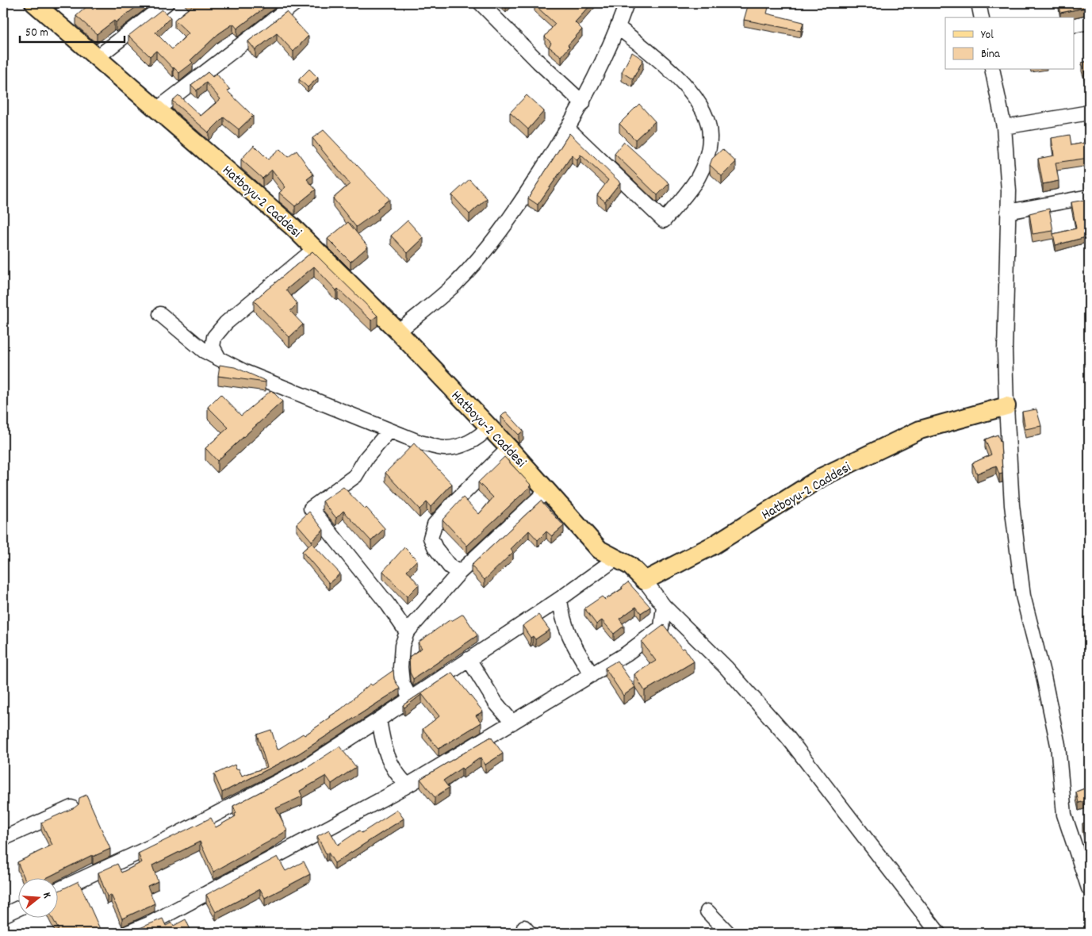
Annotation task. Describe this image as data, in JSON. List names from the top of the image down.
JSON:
{
  "streets": {
    "main road": ["Hatboyu-2 Caddesi"]
  },
  "legend": ["Yol", "Bina"],
  "scale_bar": "50 m",
  "north": "right"
}
